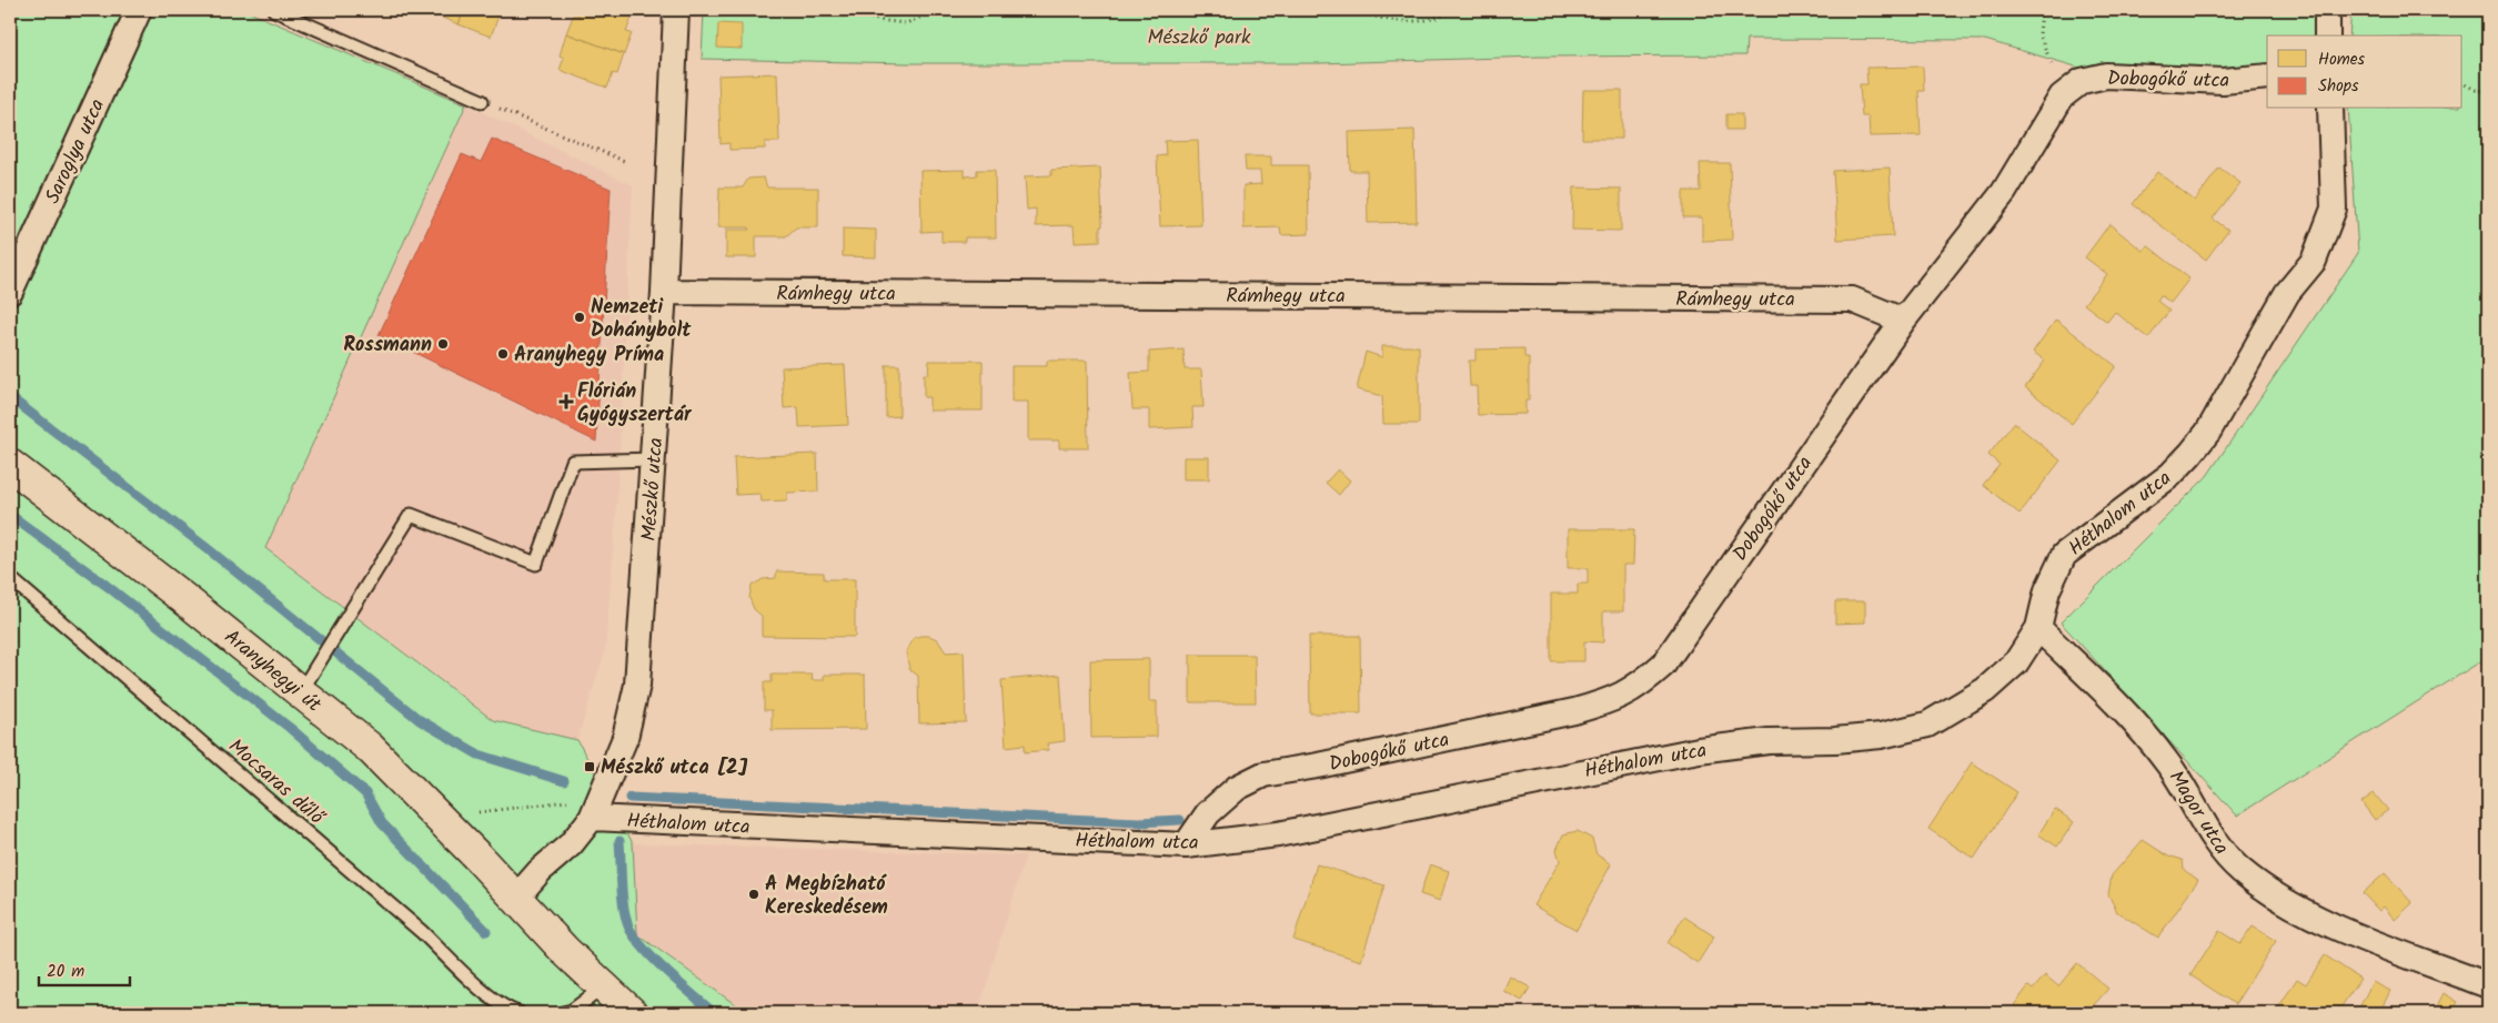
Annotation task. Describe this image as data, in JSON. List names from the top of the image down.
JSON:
{
  "streets": {
    "street": [
      "Dobogókő utca",
      "Saroglya utca",
      "Rámhegy utca",
      "Mészkő utca",
      "Héthalom utca",
      "Aranyhegyi út",
      "Magor utca"
    ],
    "lane": ["Mocsaras dűlő"]
  },
  "crossings": [
    ["Dobogókő utca", "Rámhegy utca"],
    ["Dobogókő utca", "Héthalom utca"],
    ["Rámhegy utca", "Mészkő utca"],
    ["Mészkő utca", "Héthalom utca"],
    ["Mészkő utca", "Aranyhegyi út"],
    ["Héthalom utca", "Magor utca"]
  ],
  "parks": ["Mészkő park"],
  "places": {
    "other": [
      "Nemzeti Dohánybolt",
      "Rossmann",
      "Aranyhegy Príma",
      "A Megbízható Kereskedésem"
    ],
    "health": ["Flórián Gyógyszertár"],
    "transit": ["Mészkő utca [2]"]
  },
  "legend": ["Homes", "Shops"],
  "scale_bar": "20 m"
}
